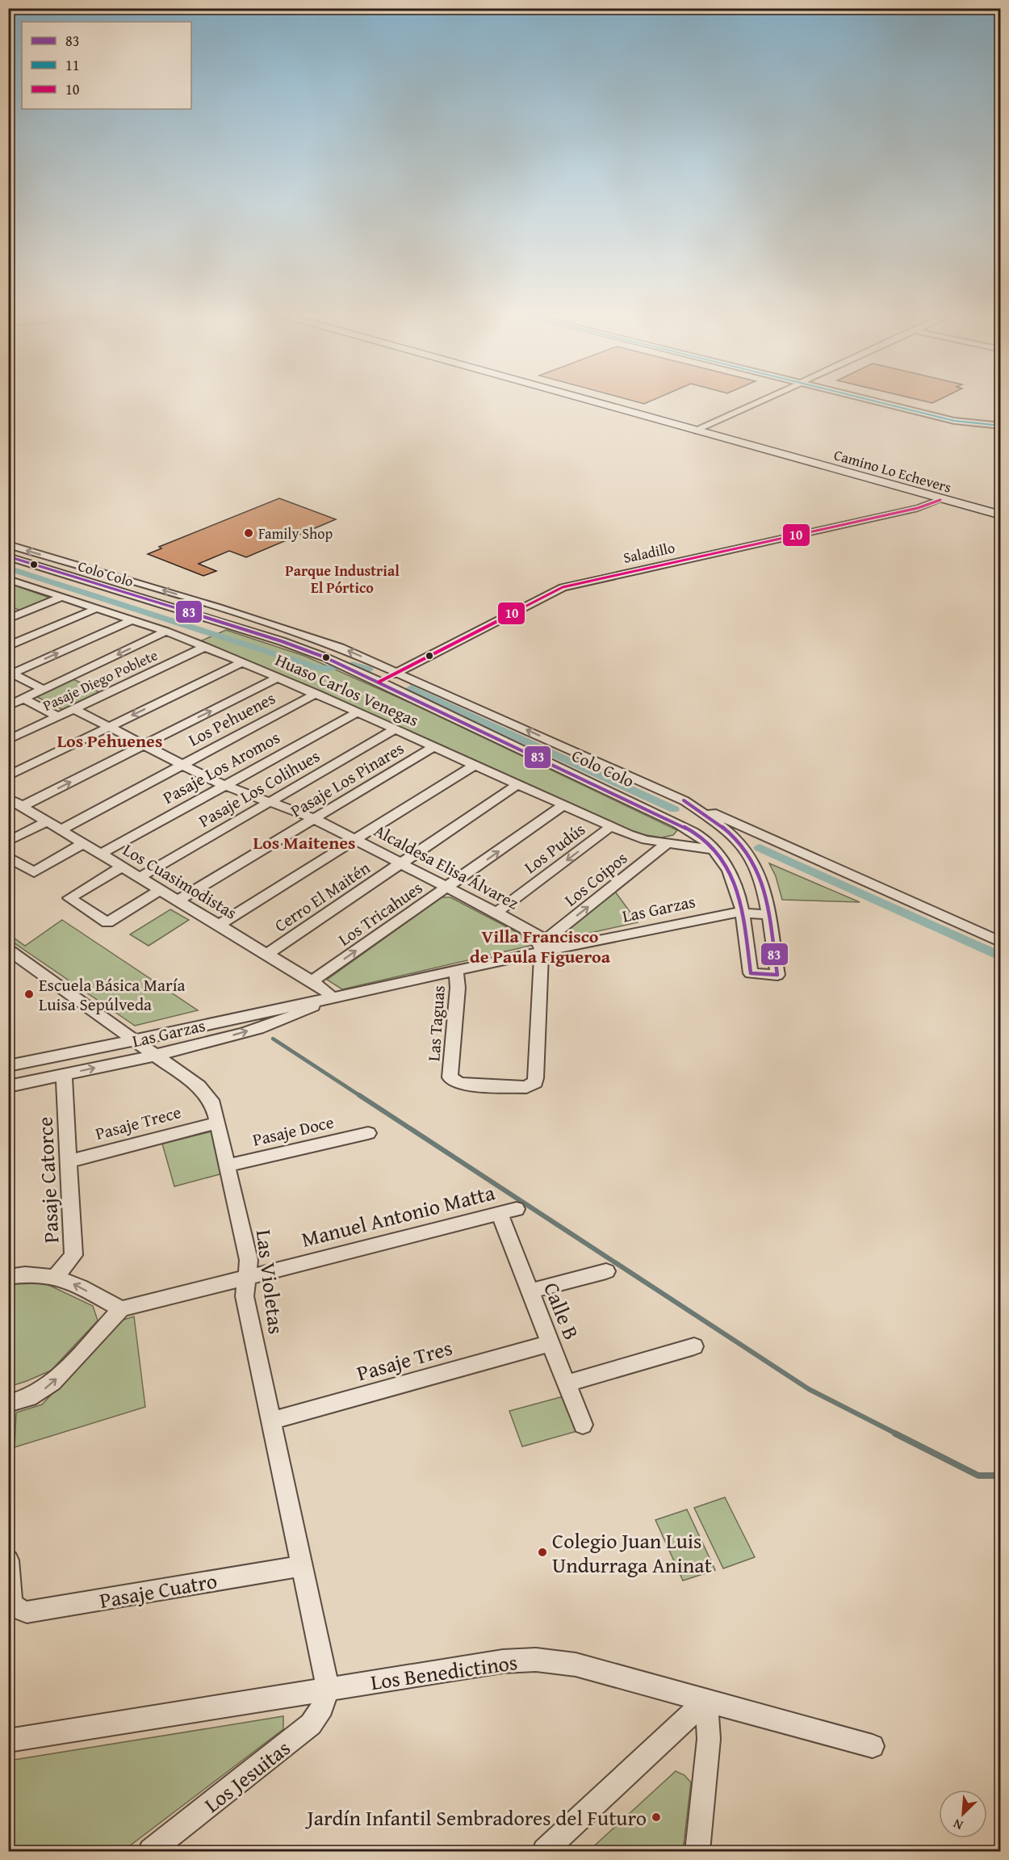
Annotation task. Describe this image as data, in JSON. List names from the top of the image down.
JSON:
{
  "streets": {
    "main road": ["Camino Lo Echevers"],
    "street": [
      "Saladillo",
      "Colo Colo",
      "Pasaje Diego Poblete",
      "Huaso Carlos Venegas",
      "Los Pehuenes",
      "Pasaje Los Aromos",
      "Pasaje Los Pinares",
      "Pasaje Los Colihues",
      "Los Pudús",
      "Alcaldesa Elisa Álvarez",
      "Los Coipos",
      "Los Cuasimodistas",
      "Cerro El Maitén",
      "Las Garzas",
      "Los Tricahues",
      "Las Taguas",
      "Pasaje Trece",
      "Pasaje Doce",
      "Pasaje Catorce",
      "Manuel Antonio Matta",
      "Las Violetas",
      "Calle B",
      "Pasaje Tres",
      "Pasaje Cuatro",
      "Los Benedictinos",
      "Los Jesuitas"
    ]
  },
  "crossings": [
    ["Camino Lo Echevers", "Saladillo"],
    ["Saladillo", "Colo Colo"],
    ["Colo Colo", "Huaso Carlos Venegas"],
    ["Colo Colo", "Las Garzas"],
    ["Pasaje Diego Poblete", "Huaso Carlos Venegas"],
    ["Pasaje Diego Poblete", "Alcaldesa Elisa Álvarez"],
    ["Huaso Carlos Venegas", "Los Pehuenes"],
    ["Huaso Carlos Venegas", "Pasaje Los Aromos"],
    ["Huaso Carlos Venegas", "Pasaje Los Pinares"],
    ["Huaso Carlos Venegas", "Pasaje Los Colihues"],
    ["Huaso Carlos Venegas", "Los Pudús"],
    ["Huaso Carlos Venegas", "Los Coipos"],
    ["Huaso Carlos Venegas", "Cerro El Maitén"],
    ["Huaso Carlos Venegas", "Los Tricahues"],
    ["Los Pehuenes", "Alcaldesa Elisa Álvarez"],
    ["Los Pehuenes", "Los Cuasimodistas"],
    ["Pasaje Los Aromos", "Alcaldesa Elisa Álvarez"],
    ["Pasaje Los Aromos", "Los Cuasimodistas"],
    ["Pasaje Los Pinares", "Alcaldesa Elisa Álvarez"],
    ["Pasaje Los Pinares", "Los Cuasimodistas"],
    ["Pasaje Los Colihues", "Alcaldesa Elisa Álvarez"],
    ["Pasaje Los Colihues", "Los Cuasimodistas"],
    ["Los Pudús", "Alcaldesa Elisa Álvarez"],
    ["Alcaldesa Elisa Álvarez", "Los Coipos"],
    ["Alcaldesa Elisa Álvarez", "Cerro El Maitén"],
    ["Alcaldesa Elisa Álvarez", "Las Garzas"],
    ["Alcaldesa Elisa Álvarez", "Los Tricahues"],
    ["Alcaldesa Elisa Álvarez", "Las Taguas"],
    ["Los Coipos", "Las Garzas"],
    ["Los Coipos", "Las Taguas"],
    ["Los Cuasimodistas", "Cerro El Maitén"],
    ["Los Cuasimodistas", "Las Garzas"],
    ["Los Cuasimodistas", "Los Tricahues"],
    ["Las Garzas", "Las Taguas"],
    ["Las Garzas", "Pasaje Catorce"],
    ["Las Garzas", "Las Violetas"],
    ["Pasaje Trece", "Pasaje Catorce"],
    ["Pasaje Trece", "Las Violetas"],
    ["Pasaje Doce", "Las Violetas"],
    ["Manuel Antonio Matta", "Las Violetas"],
    ["Manuel Antonio Matta", "Calle B"],
    ["Las Violetas", "Pasaje Tres"],
    ["Las Violetas", "Pasaje Cuatro"],
    ["Las Violetas", "Los Benedictinos"],
    ["Las Violetas", "Los Jesuitas"],
    ["Calle B", "Pasaje Tres"],
    ["Los Benedictinos", "Los Jesuitas"]
  ],
  "one_way": ["Los Pudús", "Los Coipos"],
  "districts": [
    "Parque Industrial El Pórtico",
    "Los Pehuenes",
    "Los Maitenes",
    "Villa Francisco de Paula Figueroa"
  ],
  "places": [
    "Family Shop",
    "Escuela Básica María Luisa Sepúlveda",
    "Colegio Juan Luis Undurraga Aninat",
    "Jardín Infantil Sembradores del Futuro"
  ],
  "lines": ["transit line 11", "transit line 10", "transit line 83"],
  "legend": ["83", "11", "10"],
  "north": "bottom left"
}
